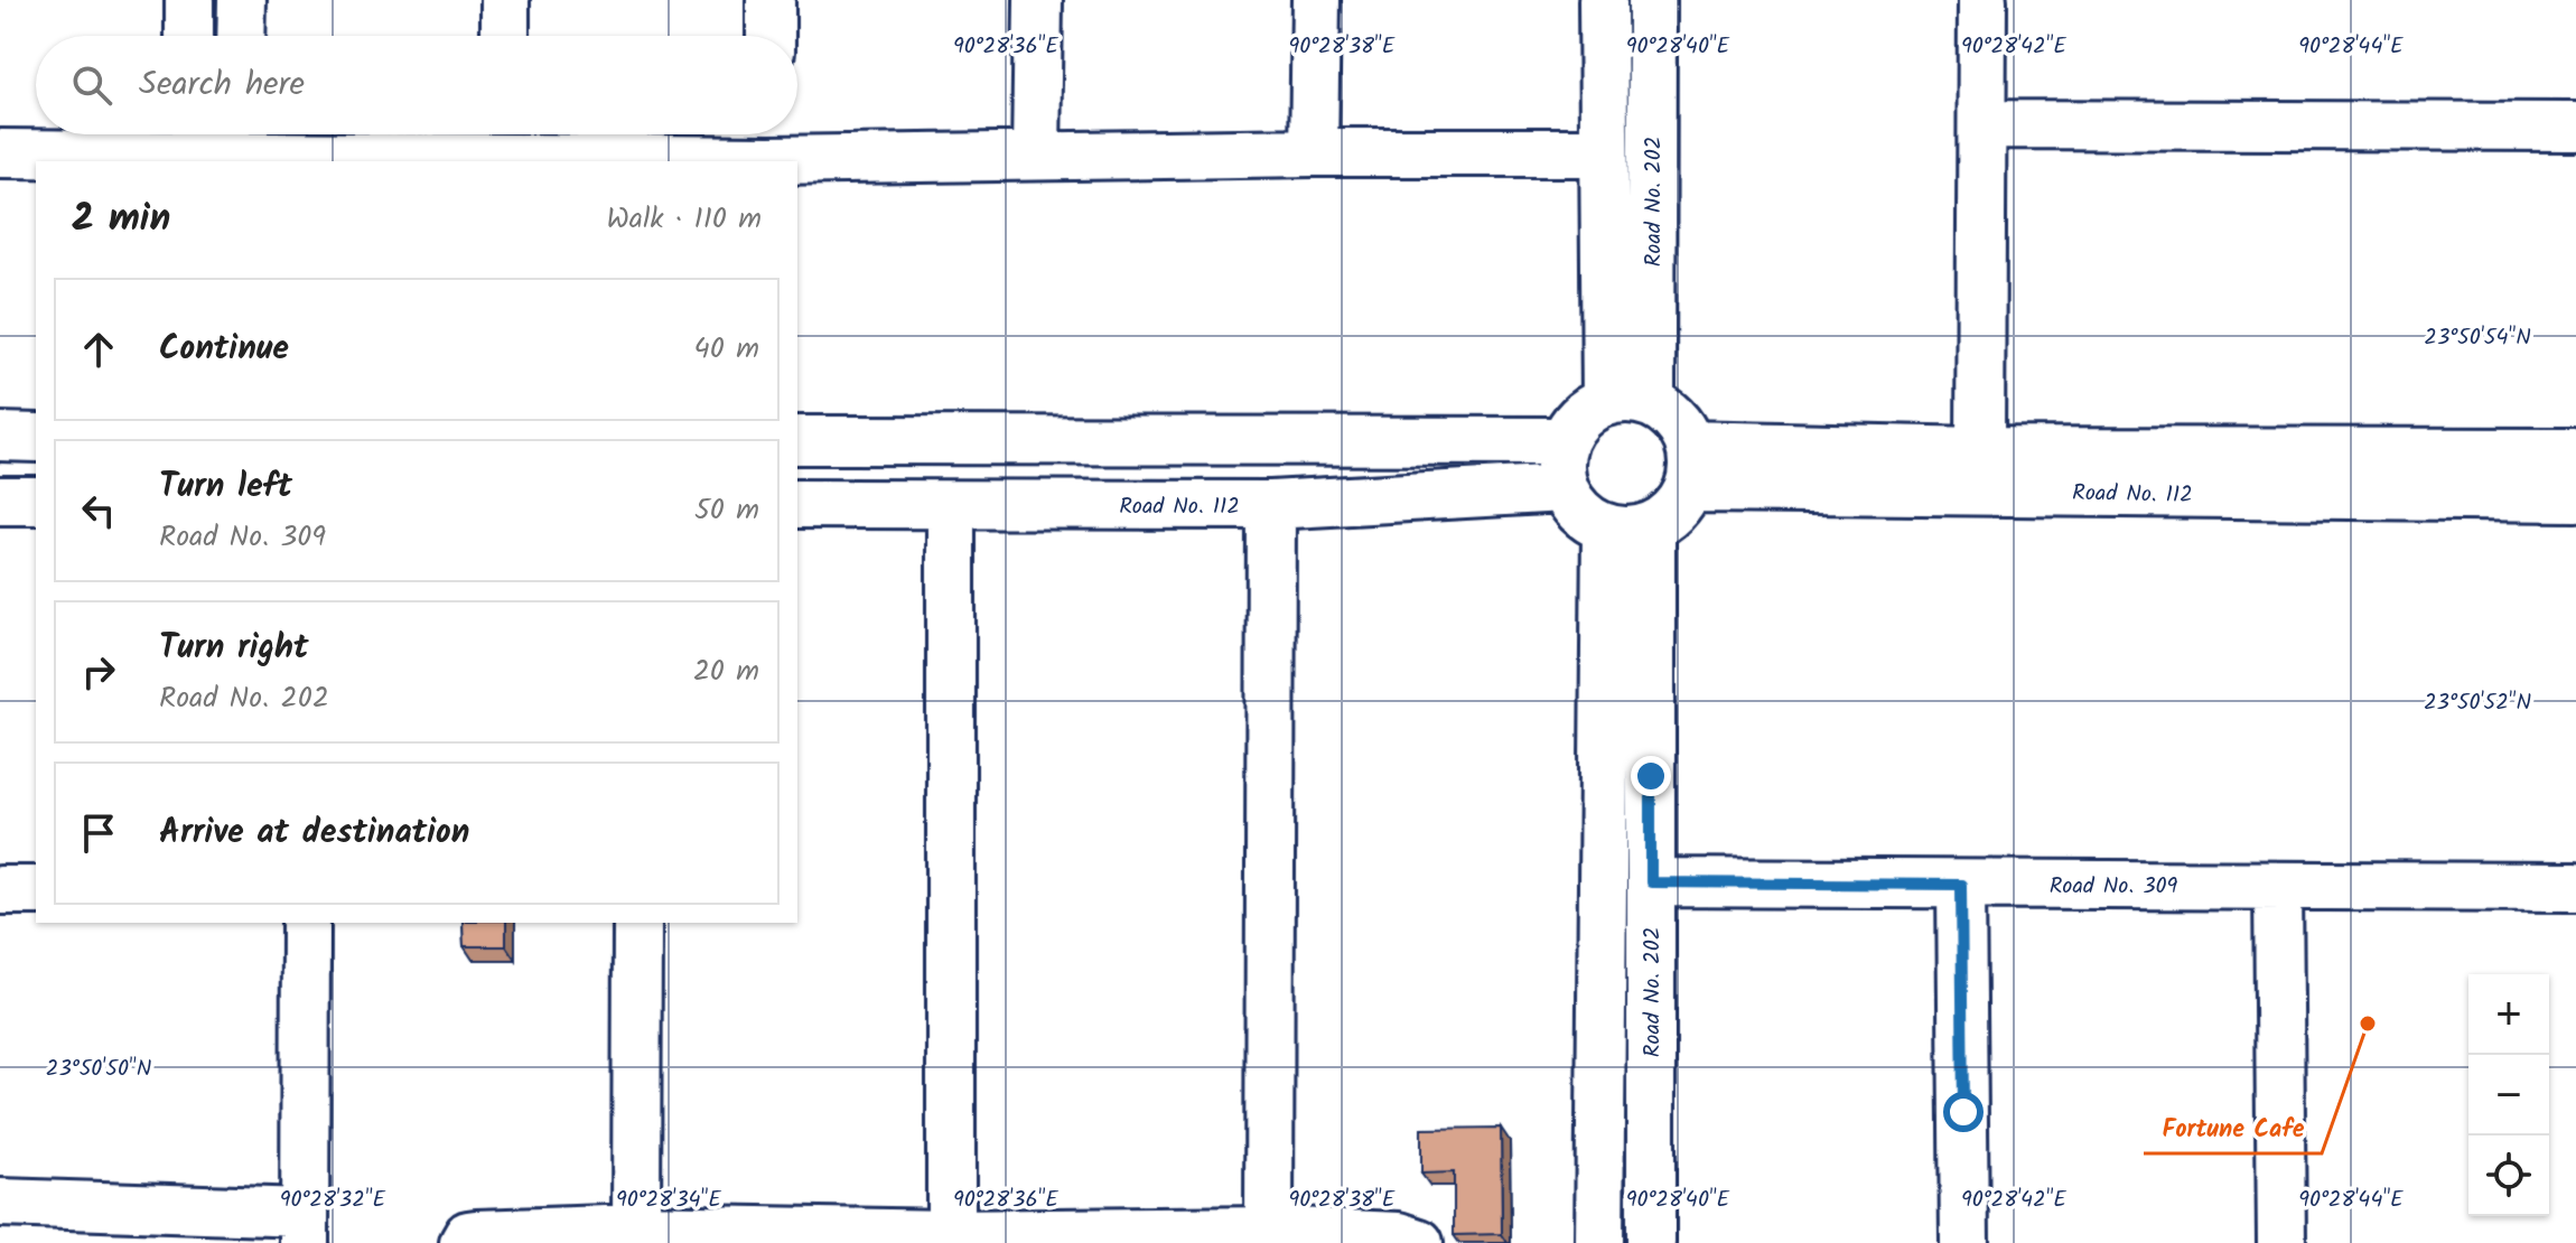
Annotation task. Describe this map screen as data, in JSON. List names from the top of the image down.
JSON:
{
  "streets": {
    "street": ["Road No. 202", "Road No. 112", "Road No. 309"]
  },
  "crossings": [
    ["Road No. 202", "Road No. 112"],
    ["Road No. 202", "Road No. 309"]
  ],
  "places": ["Fortune Cafe"],
  "page": {
    "search": "Search here",
    "heading": ["2 min", "Walk · 110 m"],
    "list": [
      ["Continue", "40 m"],
      ["Turn left", "Road No. 309", "50 m"],
      ["Turn right", "Road No. 202", "20 m"],
      "Arrive at destination"
    ],
    "map_buttons": ["+", "−"]
  },
  "coordinates": [
    "90°28'36\"E",
    "90°28'38\"E",
    "90°28'40\"E",
    "90°28'42\"E",
    "90°28'44\"E",
    "23°50'54\"N",
    "23°50'52\"N",
    "23°50'50\"N",
    "90°28'32\"E",
    "90°28'34\"E"
  ]
}
